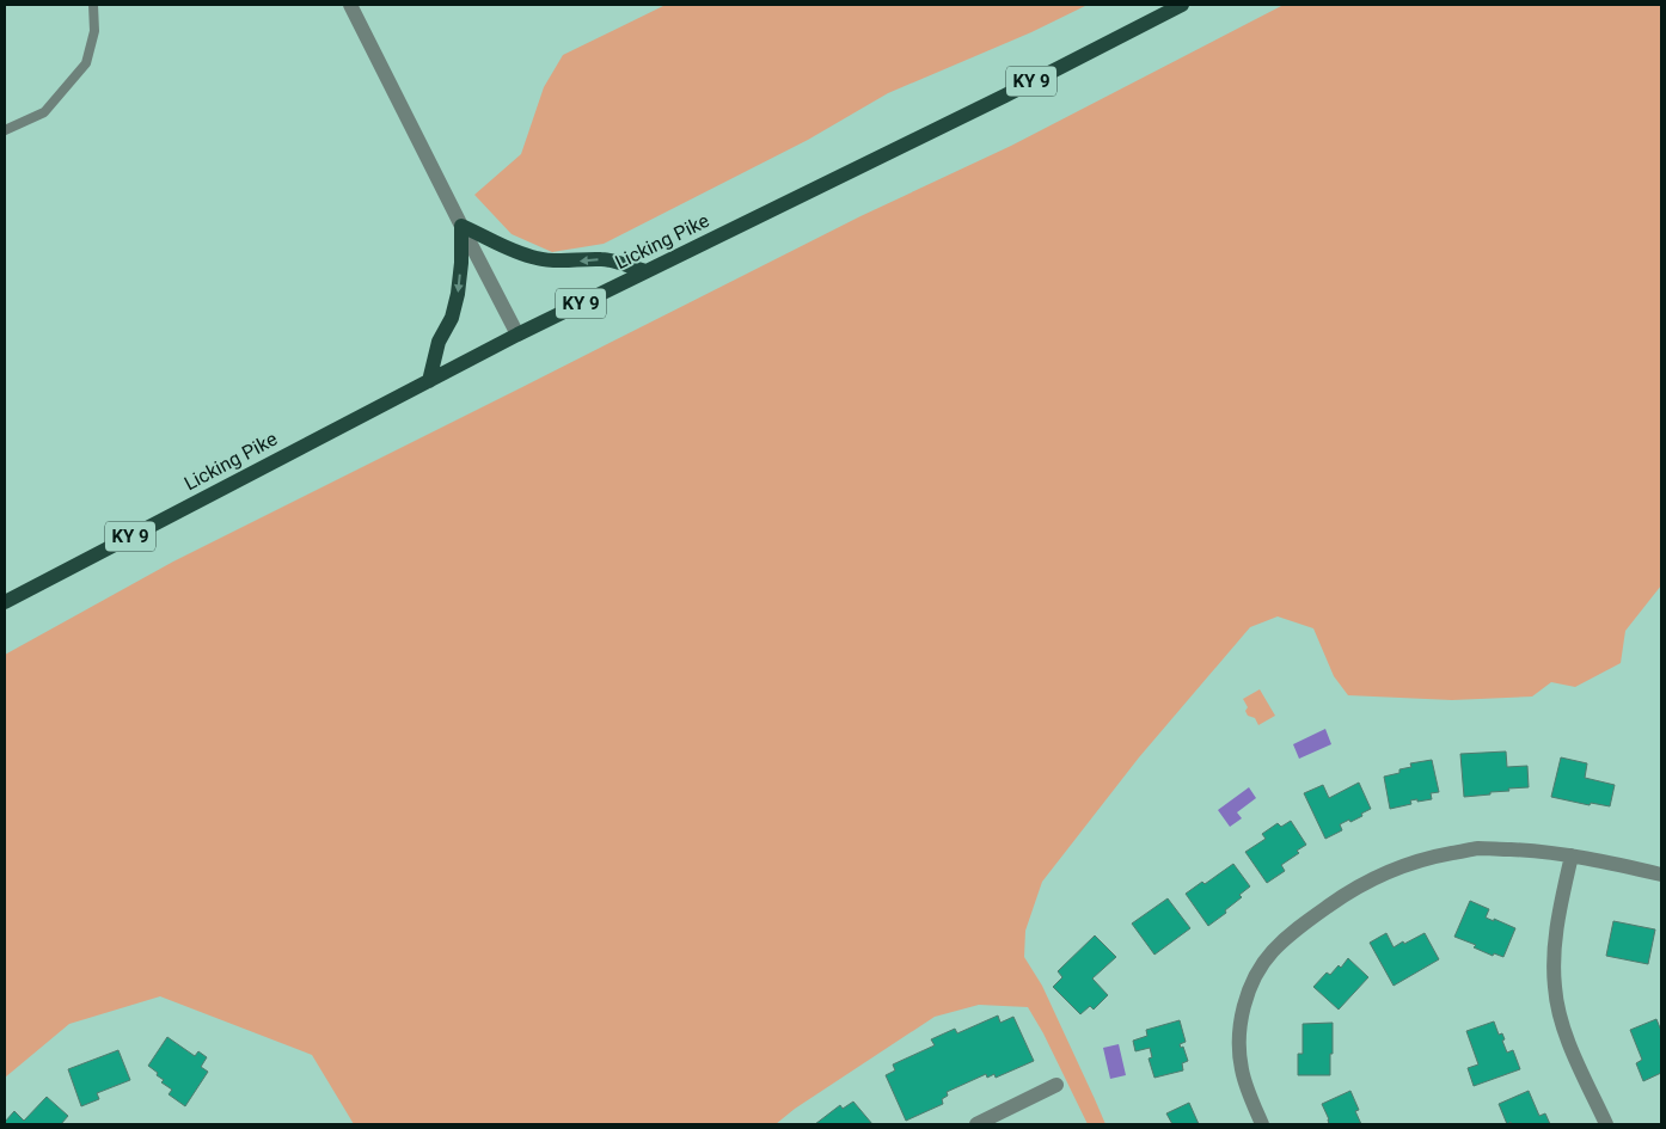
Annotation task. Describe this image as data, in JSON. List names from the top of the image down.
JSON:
{
  "streets": {
    "main road": ["KY 9", "Licking Pike"]
  }
}
